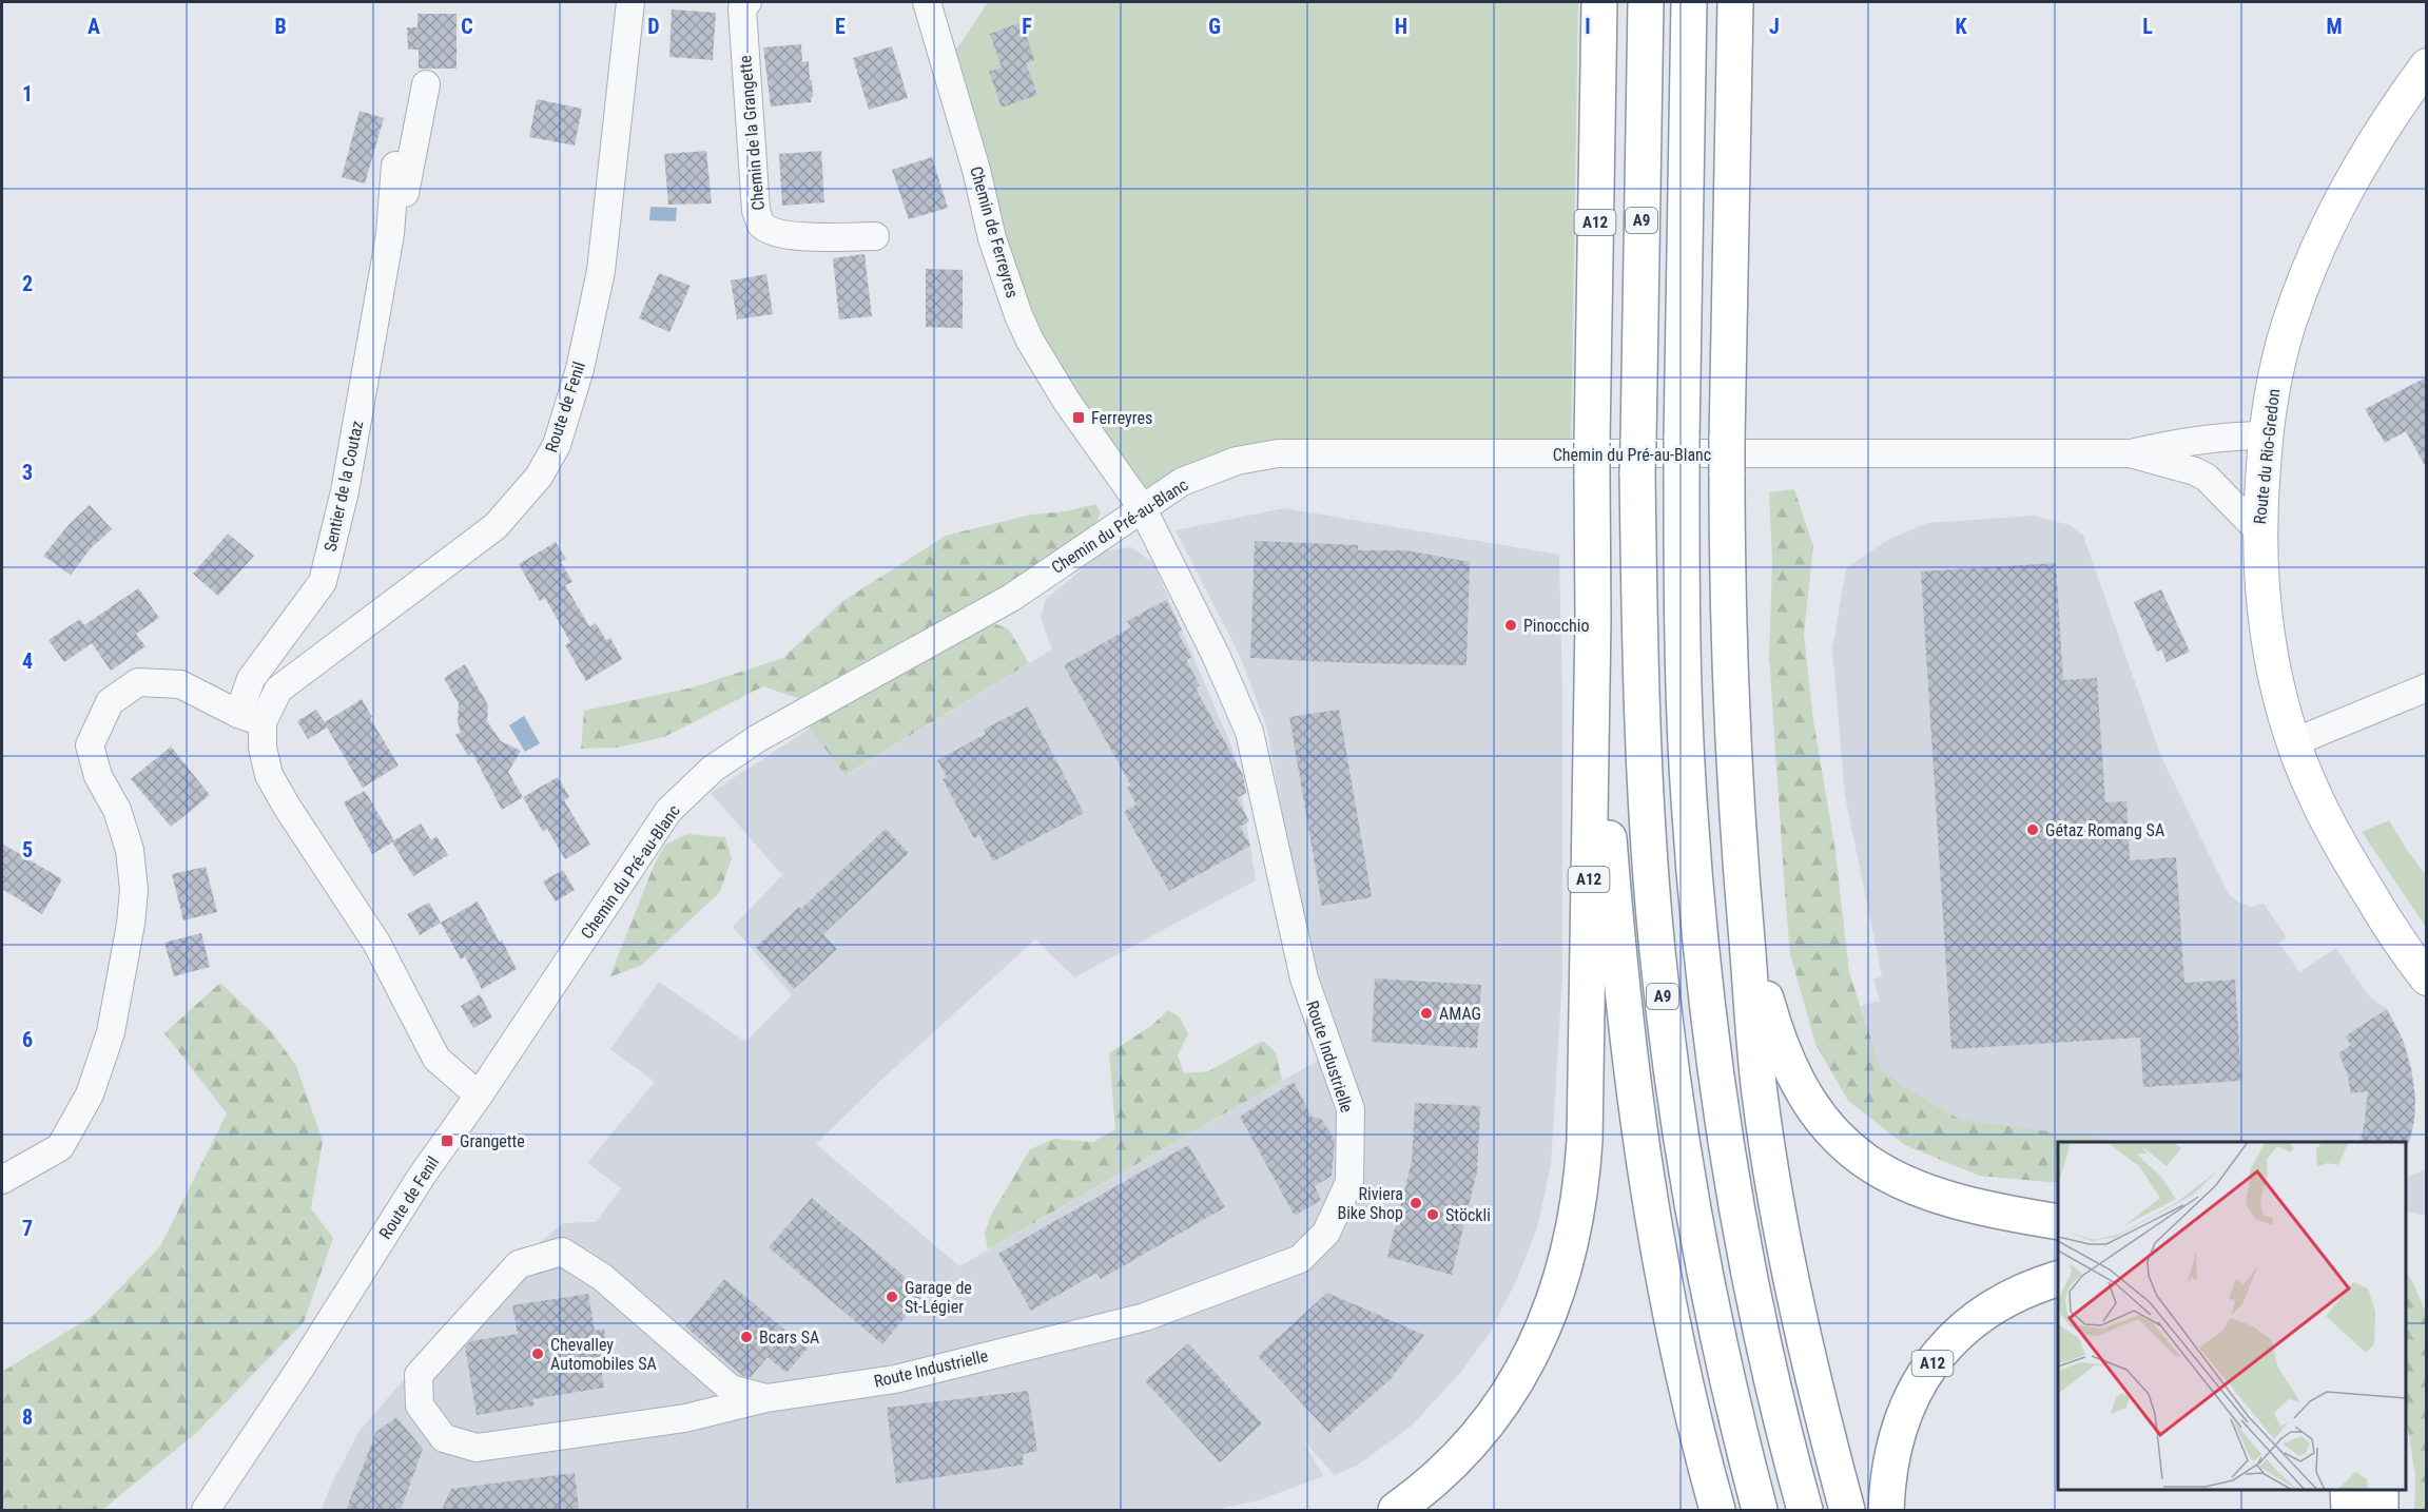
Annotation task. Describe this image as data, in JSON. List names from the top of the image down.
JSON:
{
  "streets": {
    "highway": ["A9", "A12"],
    "main road": ["Route du Rio-Gredon"],
    "street": [
      "Chemin de la Grangette",
      "Chemin de Ferreyres",
      "Route de Fenil",
      "Chemin du Pré-au-Blanc",
      "Sentier de la Coutaz",
      "Route Industrielle"
    ]
  },
  "crossings": [
    ["Chemin de Ferreyres", "Chemin du Pré-au-Blanc"],
    ["Chemin de Ferreyres", "Route Industrielle"],
    ["Route de Fenil", "Chemin du Pré-au-Blanc"],
    ["Route de Fenil", "Sentier de la Coutaz"],
    ["Chemin du Pré-au-Blanc", "Route du Rio-Gredon"],
    ["Chemin du Pré-au-Blanc", "Route Industrielle"]
  ],
  "places": {
    "transit": ["Ferreyres", "Grangette"],
    "other": [
      "Pinocchio",
      "Gétaz Romang SA",
      "AMAG",
      "Riviera Bike Shop",
      "Stöckli",
      "Garage de St-Légier",
      "Bcars SA",
      "Chevalley Automobiles SA"
    ]
  },
  "grid": {
    "columns": [
      "A",
      "B",
      "C",
      "D",
      "E",
      "F",
      "G",
      "H",
      "I",
      "J",
      "K",
      "L",
      "M"
    ],
    "rows": [
      "1",
      "2",
      "3",
      "4",
      "5",
      "6",
      "7",
      "8"
    ]
  }
}
